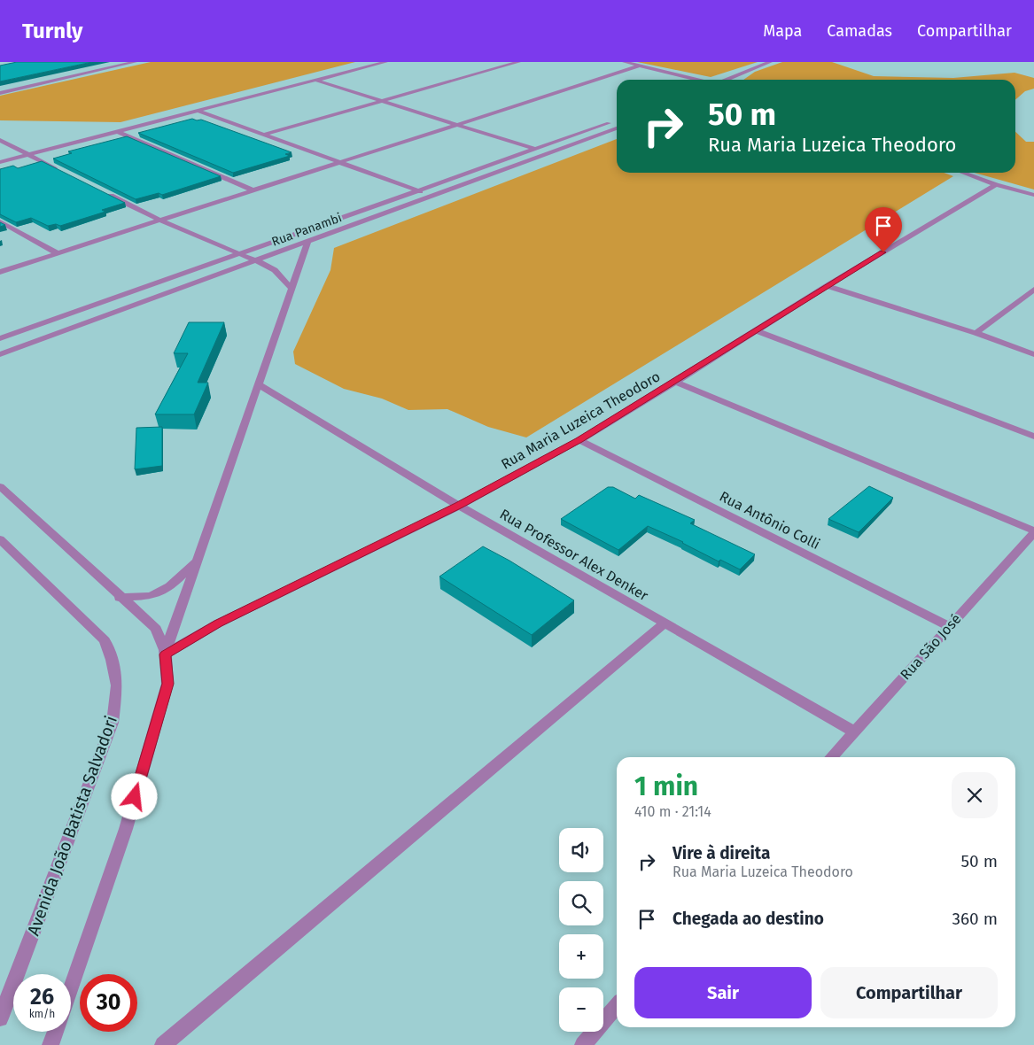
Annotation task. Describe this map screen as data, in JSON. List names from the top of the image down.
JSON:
{
  "streets": {
    "street": [
      "Rua Panambi",
      "Rua Maria Luzeica Theodoro",
      "Rua Antônio Colli",
      "Rua Professor Alex Denker",
      "Rua São José",
      "Avenida João Batista Salvadori"
    ]
  },
  "crossings": [
    ["Rua Maria Luzeica Theodoro", "Rua Antônio Colli"],
    ["Rua Maria Luzeica Theodoro", "Rua Professor Alex Denker"],
    ["Rua Antônio Colli", "Rua São José"],
    ["Rua Professor Alex Denker", "Rua São José"]
  ],
  "page": {
    "header": "Turnly",
    "nav": ["Mapa", "Camadas", "Compartilhar"],
    "turn": ["50 m", "Rua Maria Luzeica Theodoro"],
    "heading": ["1 min", "410 m · 21:14"],
    "map_buttons": ["+", "−"],
    "list": [
      {
        "name": "Vire à direita",
        "note": "Rua Maria Luzeica Theodoro",
        "value": "50 m"
      },
      {
        "name": "Chegada ao destino",
        "value": "360 m"
      }
    ],
    "buttons": ["Sair", "Compartilhar"],
    "speed": "26 km/h",
    "limit": "30"
  }
}
